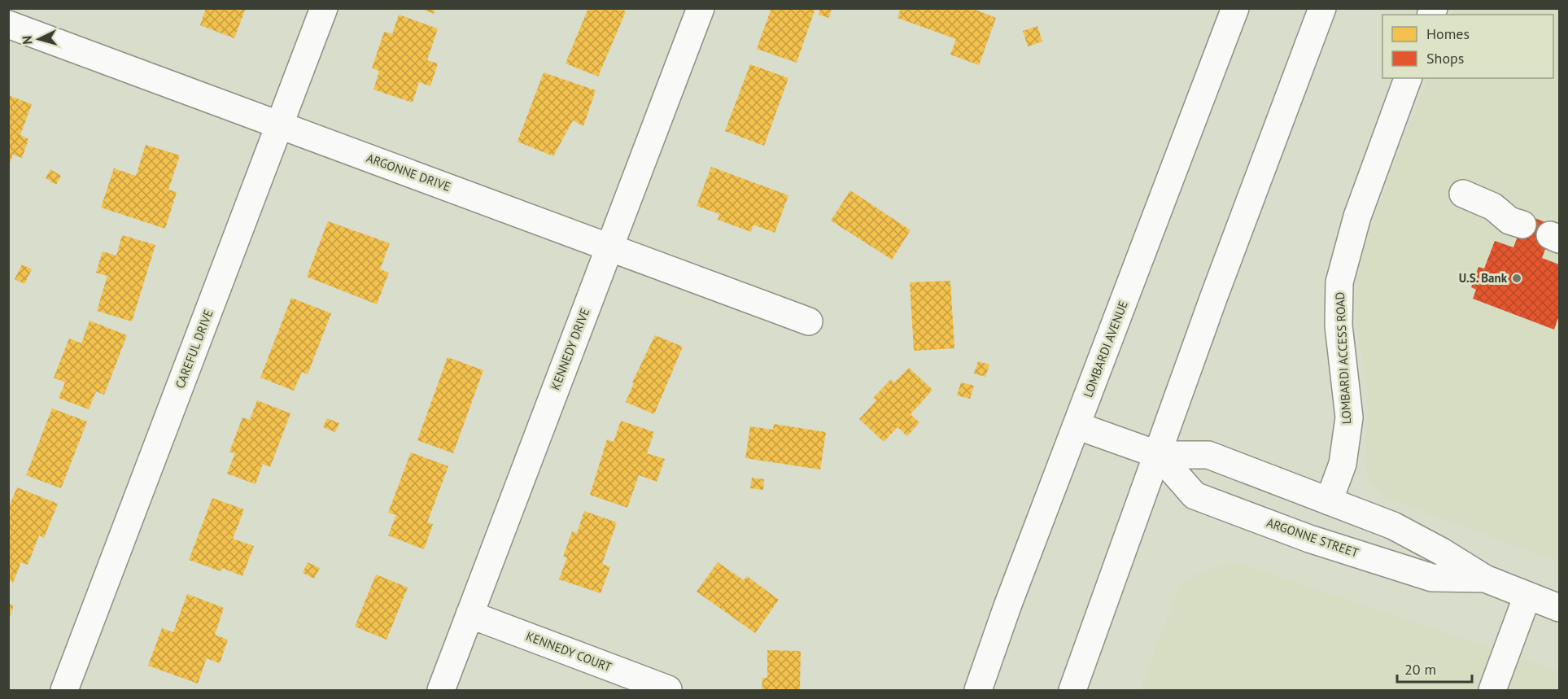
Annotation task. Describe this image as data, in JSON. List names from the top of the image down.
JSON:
{
  "streets": {
    "street": [
      "ARGONNE DRIVE",
      "CAREFUL DRIVE",
      "KENNEDY DRIVE",
      "LOMBARDI AVENUE",
      "LOMBARDI ACCESS ROAD",
      "ARGONNE STREET",
      "KENNEDY COURT"
    ]
  },
  "crossings": [
    ["ARGONNE DRIVE", "CAREFUL DRIVE"],
    ["ARGONNE DRIVE", "KENNEDY DRIVE"],
    ["KENNEDY DRIVE", "KENNEDY COURT"],
    ["LOMBARDI AVENUE", "ARGONNE STREET"],
    ["LOMBARDI ACCESS ROAD", "ARGONNE STREET"]
  ],
  "places": ["U.S. Bank"],
  "legend": ["Homes", "Shops"],
  "scale_bar": "20 m",
  "north": "left"
}
